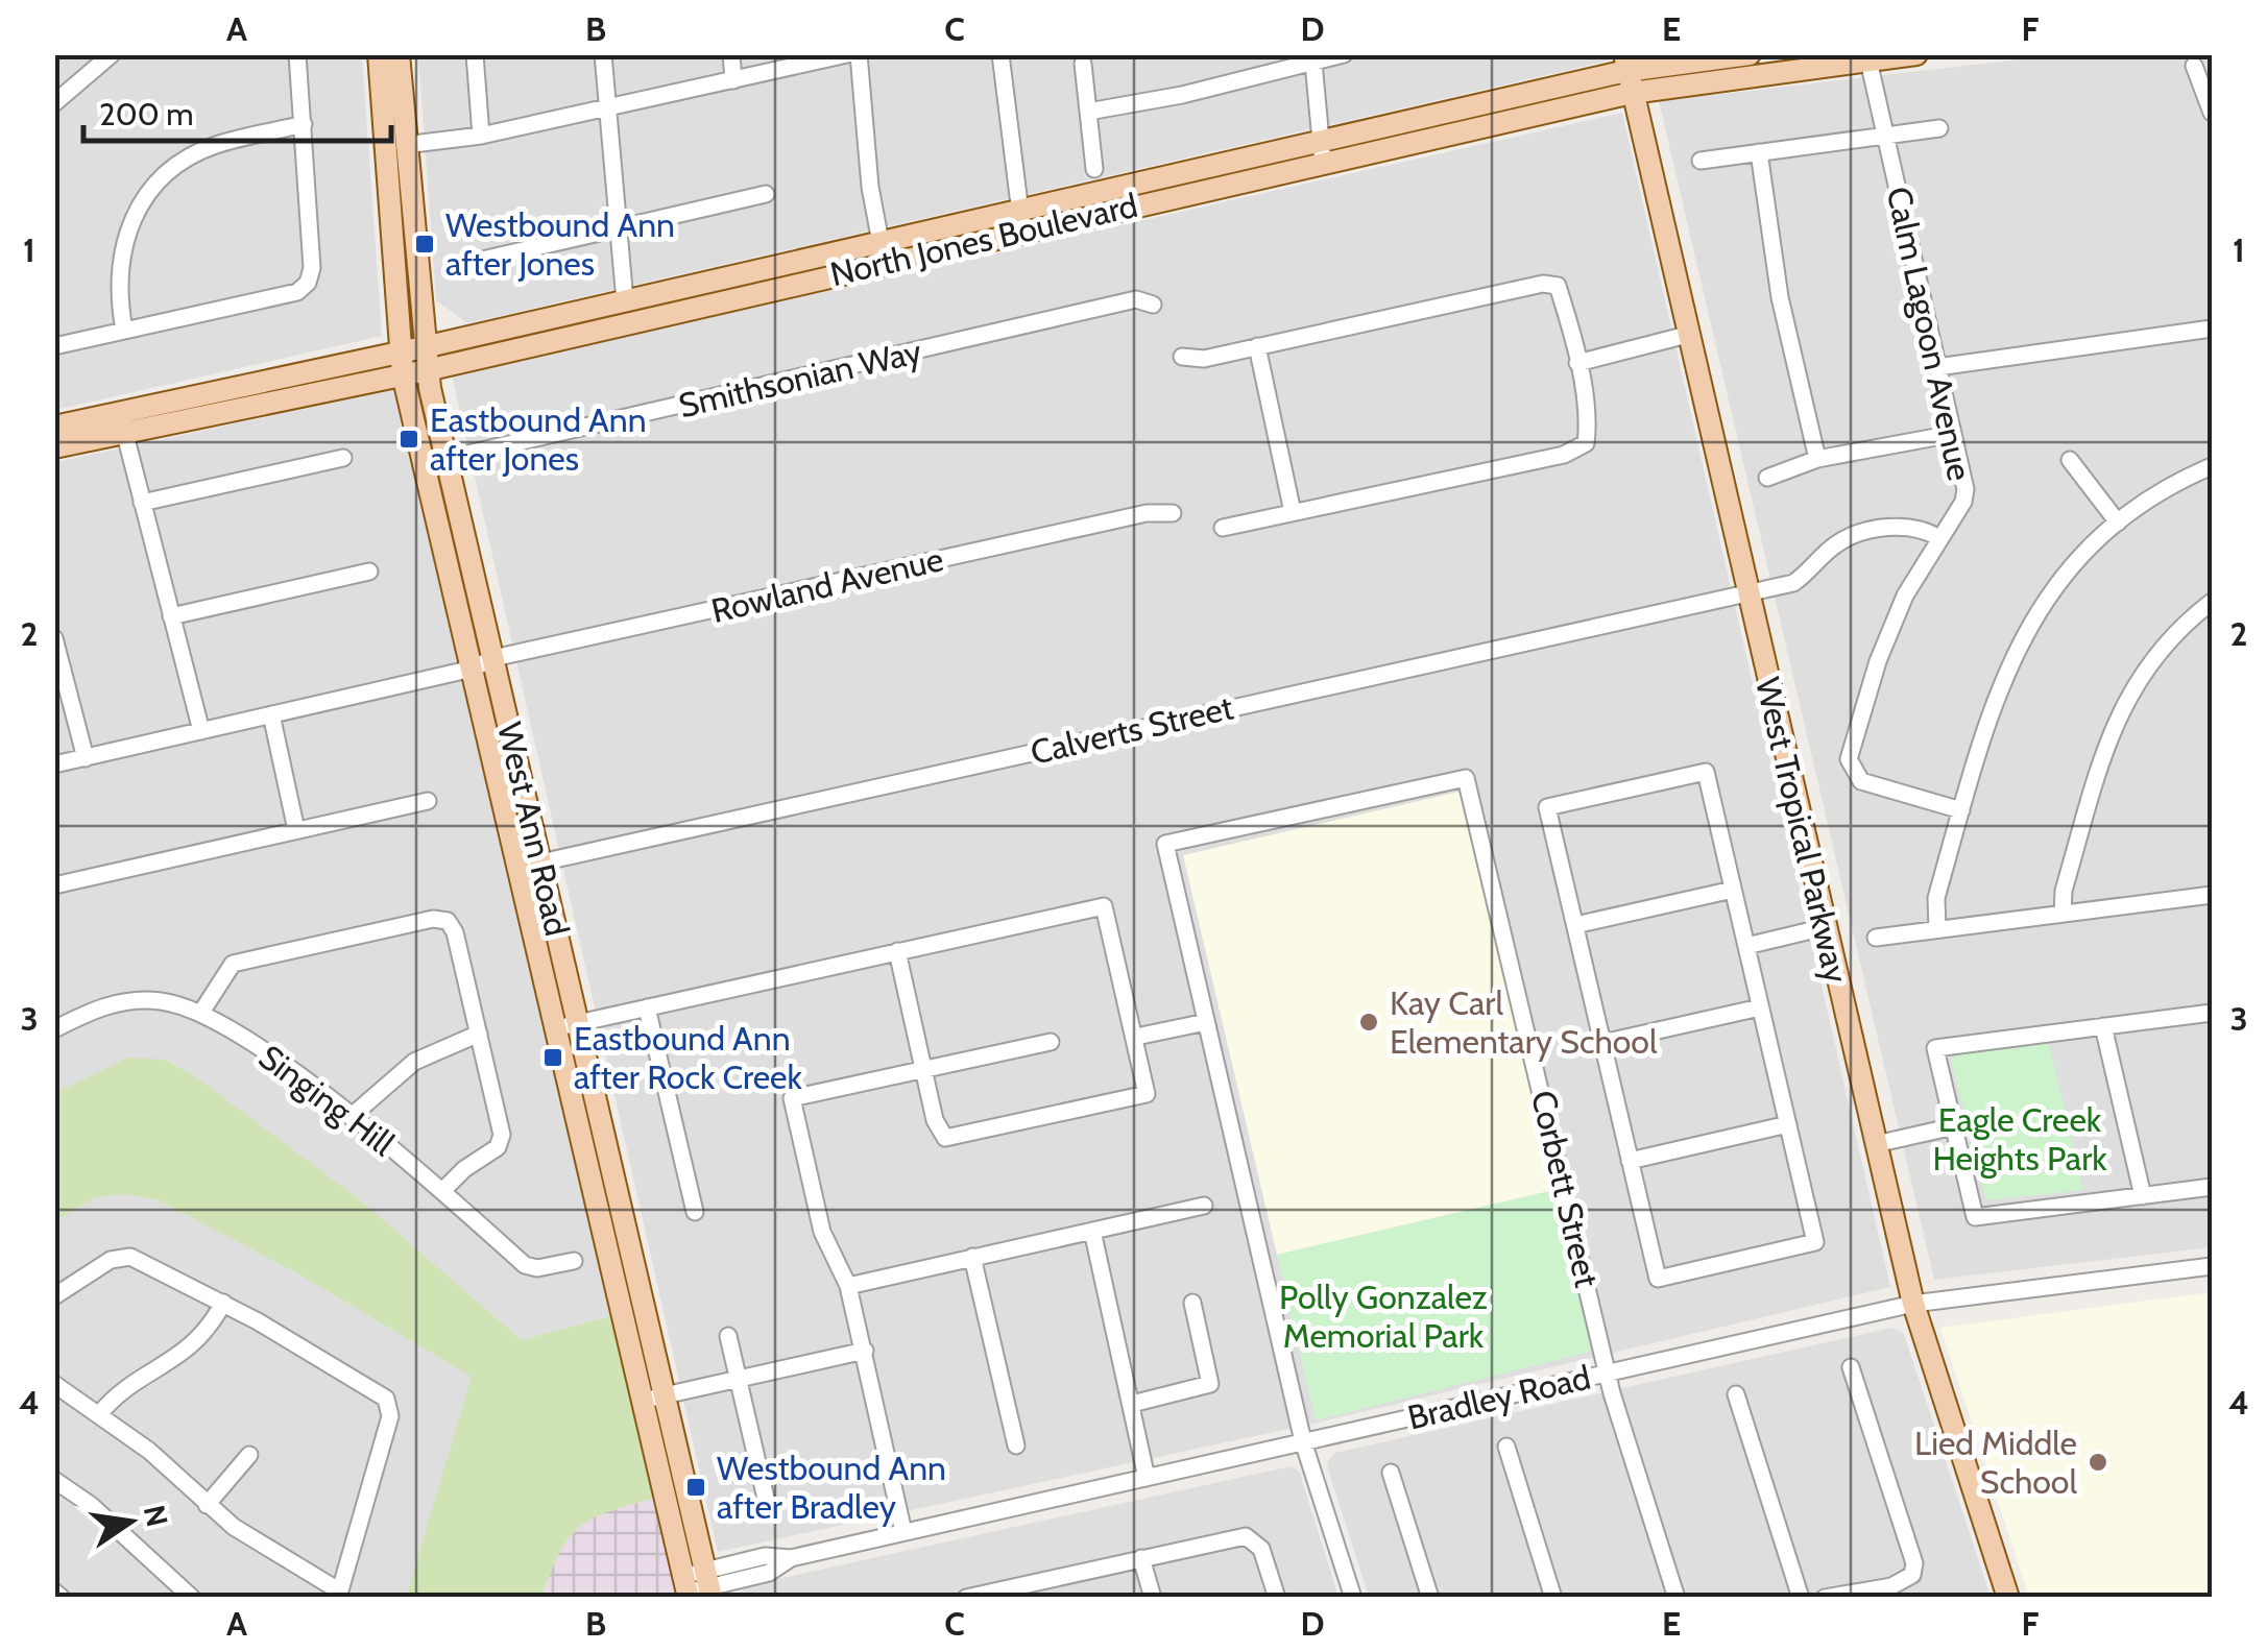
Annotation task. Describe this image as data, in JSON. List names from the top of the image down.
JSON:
{
  "streets": {
    "main road": ["North Jones Boulevard", "West Ann Road", "West Tropical Parkway"],
    "street": [
      "Calm Lagoon Avenue",
      "Smithsonian Way",
      "Rowland Avenue",
      "Calverts Street",
      "Singing Hill",
      "Corbett Street",
      "Bradley Road"
    ]
  },
  "crossings": [
    ["North Jones Boulevard", "Calm Lagoon Avenue"],
    ["North Jones Boulevard", "West Ann Road"],
    ["North Jones Boulevard", "West Tropical Parkway"],
    ["Calm Lagoon Avenue", "Calverts Street"],
    ["Smithsonian Way", "West Ann Road"],
    ["Rowland Avenue", "West Ann Road"],
    ["Calverts Street", "West Ann Road"],
    ["Calverts Street", "West Tropical Parkway"],
    ["West Ann Road", "Bradley Road"],
    ["West Tropical Parkway", "Bradley Road"],
    ["Corbett Street", "Bradley Road"]
  ],
  "parks": ["Eagle Creek Heights Park", "Polly Gonzalez Memorial Park"],
  "places": {
    "transit": [
      "Westbound Ann after Jones",
      "Eastbound Ann after Jones",
      "Eastbound Ann after Rock Creek",
      "Westbound Ann after Bradley"
    ],
    "other": ["Kay Carl Elementary School", "Lied Middle School"]
  },
  "scale_bar": "200 m",
  "north": "right",
  "grid": {
    "columns": [
      "A",
      "B",
      "C",
      "D",
      "E",
      "F"
    ],
    "rows": [
      "1",
      "2",
      "3",
      "4"
    ]
  }
}
